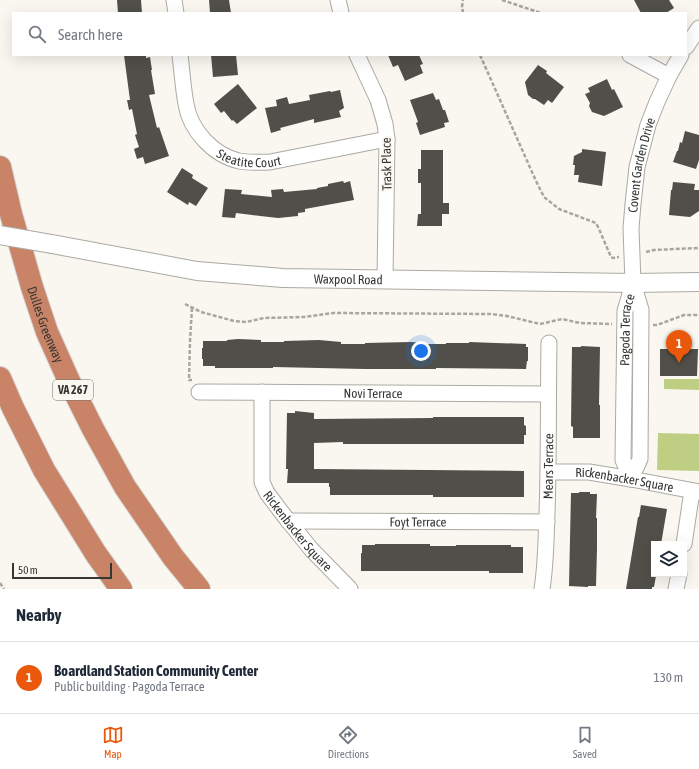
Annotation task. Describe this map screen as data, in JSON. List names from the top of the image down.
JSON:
{
  "streets": {
    "highway": ["Dulles Greenway", "VA 267"],
    "street": [
      "Steatite Court",
      "Trask Place",
      "Covent Garden Drive",
      "Waxpool Road",
      "Pagoda Terrace",
      "Novi Terrace",
      "Mears Terrace",
      "Rickenbacker Square",
      "Foyt Terrace"
    ]
  },
  "crossings": [
    ["Steatite Court", "Trask Place"],
    ["Trask Place", "Waxpool Road"],
    ["Covent Garden Drive", "Waxpool Road"],
    ["Covent Garden Drive", "Pagoda Terrace"],
    ["Waxpool Road", "Pagoda Terrace"],
    ["Pagoda Terrace", "Rickenbacker Square"],
    ["Novi Terrace", "Mears Terrace"],
    ["Novi Terrace", "Rickenbacker Square"],
    ["Mears Terrace", "Rickenbacker Square"],
    ["Mears Terrace", "Foyt Terrace"],
    ["Rickenbacker Square", "Foyt Terrace"]
  ],
  "scale_bar": "50 m",
  "page": {
    "search": "Search here",
    "pins": "1",
    "scale": "50 m",
    "heading": "Nearby",
    "list": [
      {
        "mark": "1",
        "name": "Boardland Station Community Center",
        "note": "Public building · Pagoda Terrace",
        "value": "130 m"
      }
    ],
    "nav": ["Map", "Directions", "Saved"]
  }
}
